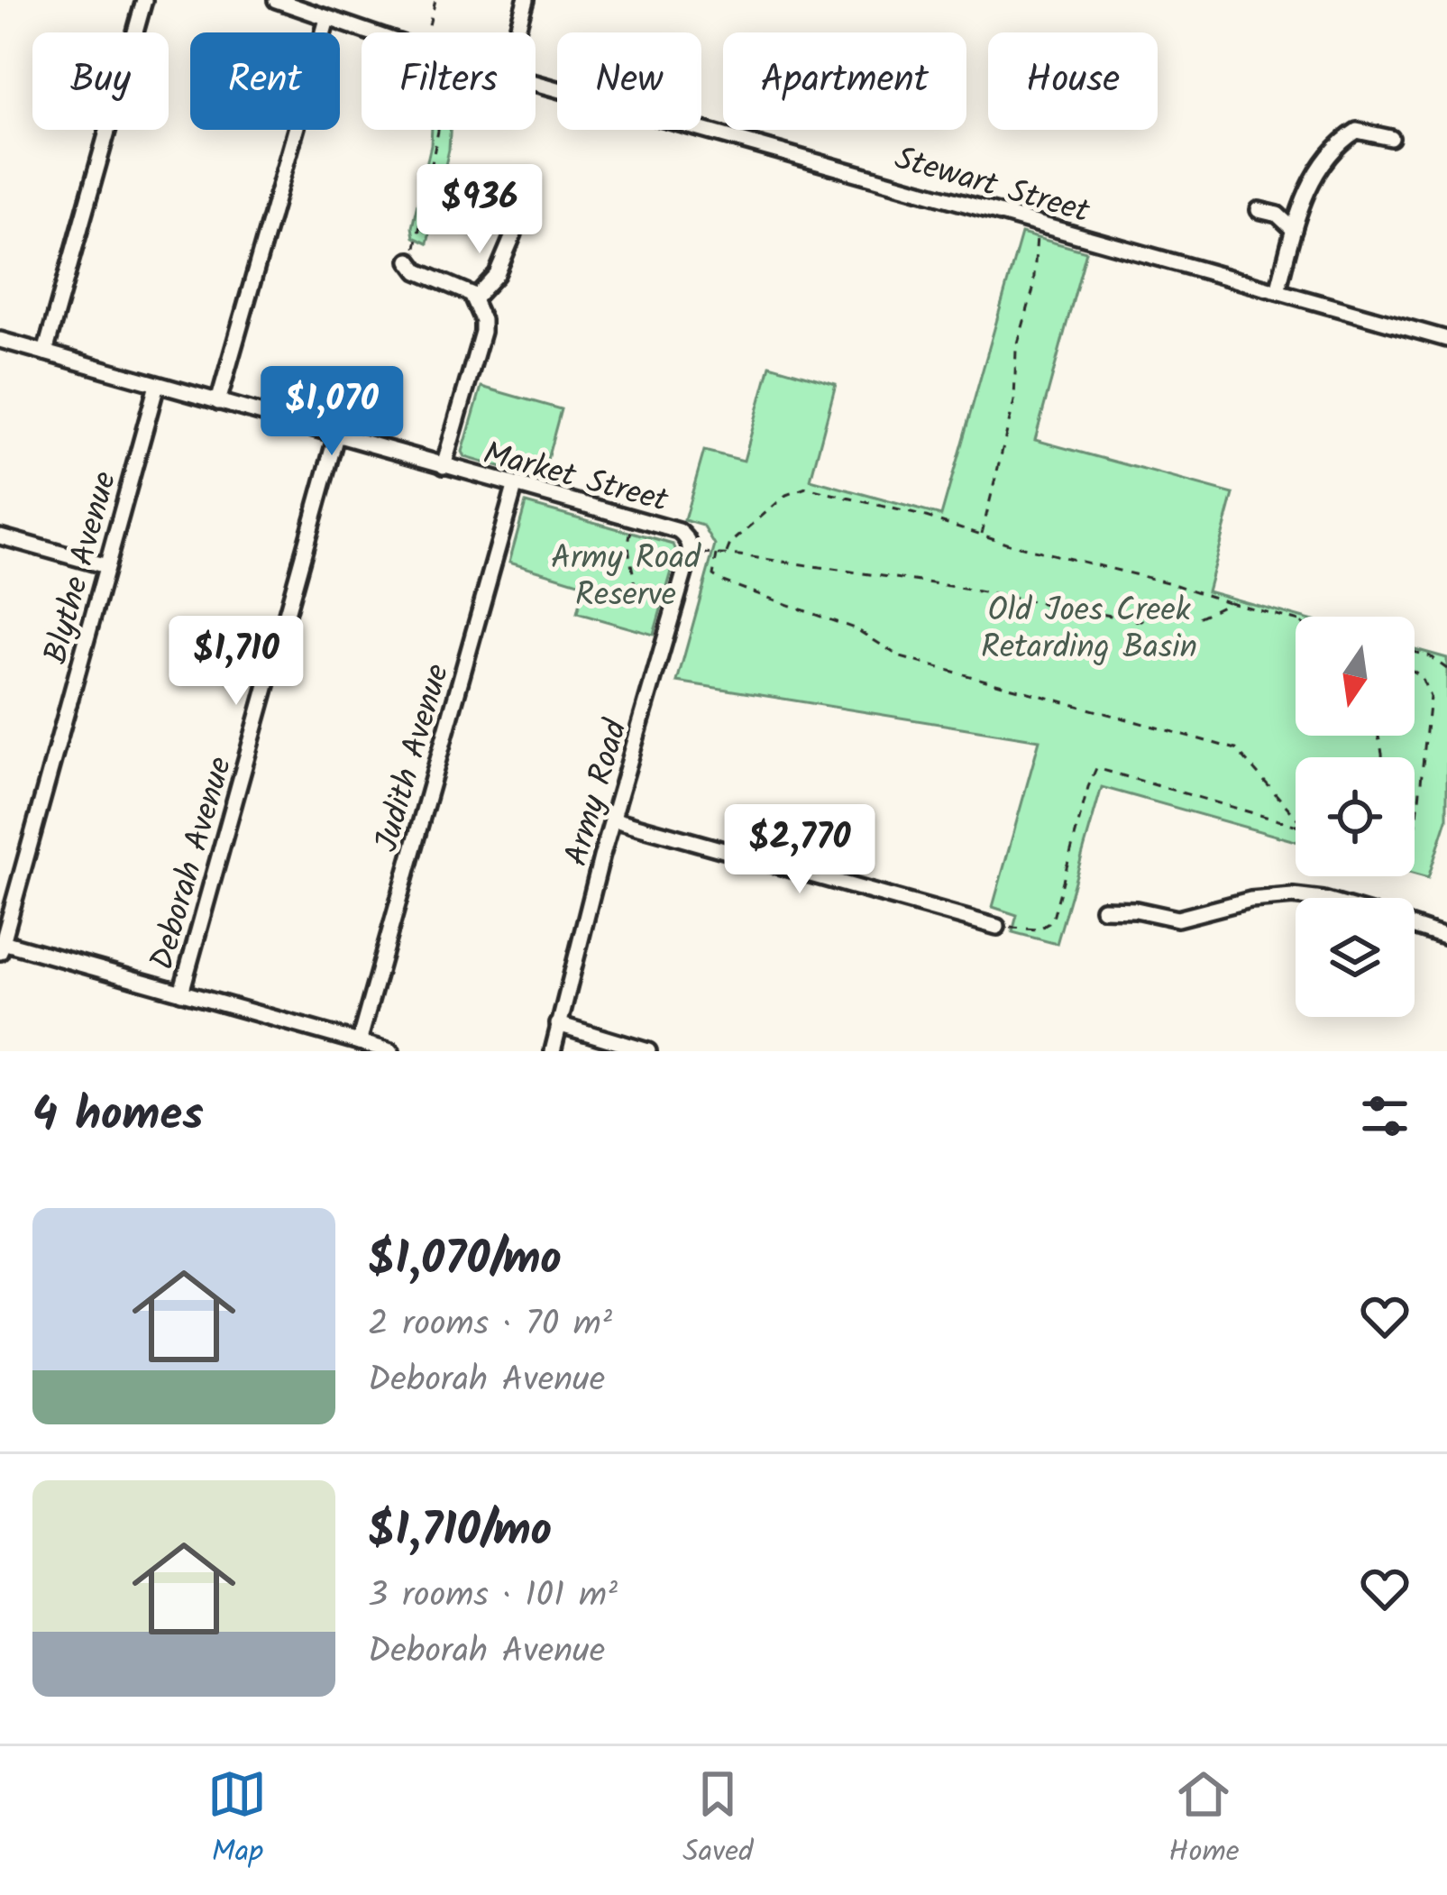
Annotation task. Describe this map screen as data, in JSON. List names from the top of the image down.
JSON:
{
  "streets": {
    "street": [
      "Stewart Street",
      "Market Street",
      "Blythe Avenue",
      "Judith Avenue",
      "Army Road",
      "Deborah Avenue"
    ]
  },
  "crossings": [
    ["Market Street", "Blythe Avenue"],
    ["Market Street", "Judith Avenue"],
    ["Market Street", "Army Road"],
    ["Market Street", "Deborah Avenue"]
  ],
  "parks": ["Army Road Reserve", "Old Joes Creek Retarding Basin"],
  "north": "bottom",
  "page": {
    "chip": [
      "Buy",
      "Rent",
      "Filters",
      "New",
      "Apartment",
      "House"
    ],
    "price": [
      "$936",
      "$1,070",
      "$1,710",
      "$2,770"
    ],
    "heading": "4 homes",
    "list": [
      {
        "name": "$1,070/mo",
        "note": "2 rooms · 70 m² · Deborah Avenue"
      },
      {
        "name": "$1,710/mo",
        "note": "3 rooms · 101 m² · Deborah Avenue"
      }
    ],
    "tabs": ["Map", "Saved", "Home"]
  }
}
